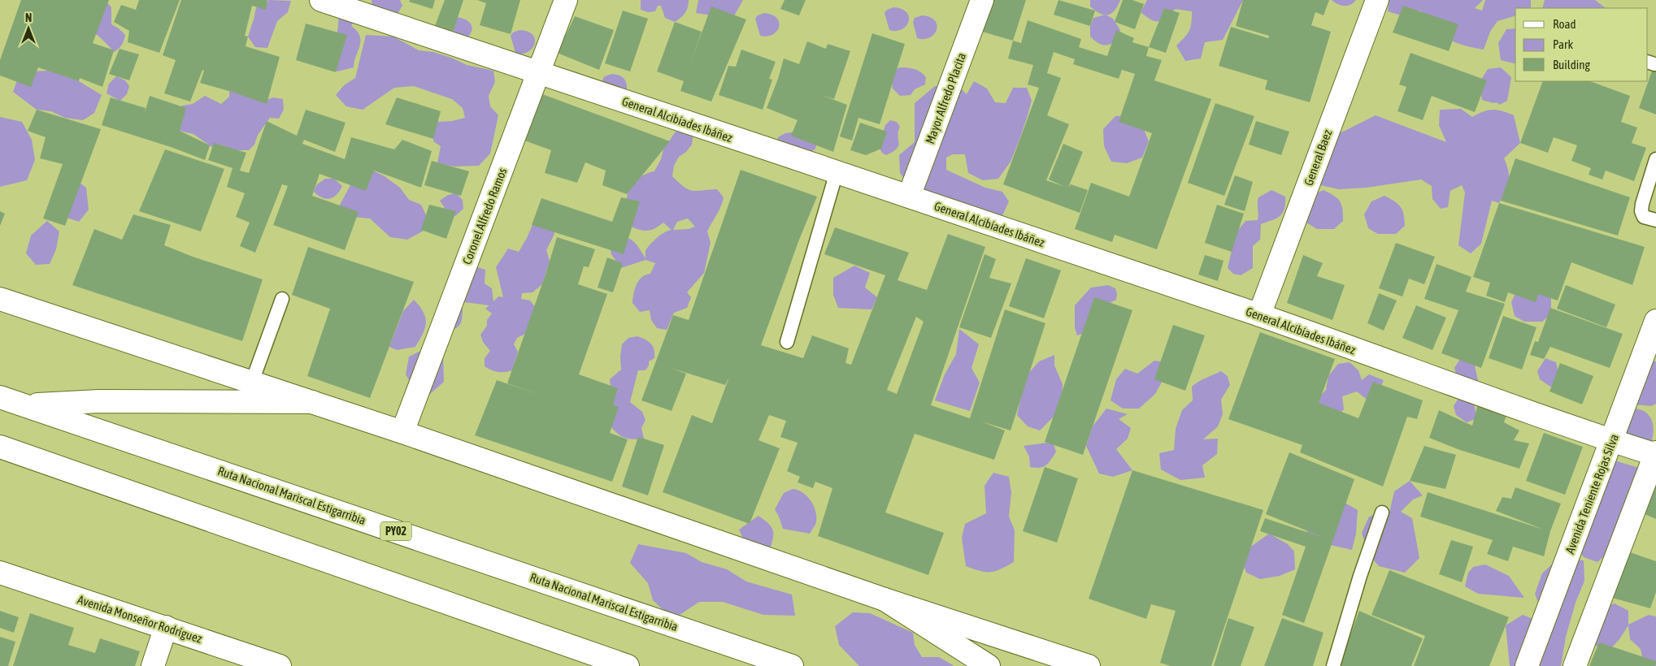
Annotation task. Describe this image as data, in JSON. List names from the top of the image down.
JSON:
{
  "streets": {
    "main road": [
      "Mayor Alfredo Placita",
      "General Alcibíades Ibáñez",
      "General Baez",
      "Coronel Alfredo Ramos",
      "Avenida Teniente Rojas Silva",
      "Ruta Nacional Mariscal Estigarribia",
      "PY02",
      "Avenida Monseñor Rodríguez"
    ]
  },
  "crossings": [
    ["Mayor Alfredo Placita", "General Alcibíades Ibáñez"],
    ["General Alcibíades Ibáñez", "General Baez"],
    ["General Alcibíades Ibáñez", "Coronel Alfredo Ramos"],
    ["General Alcibíades Ibáñez", "Avenida Teniente Rojas Silva"]
  ],
  "legend": ["Road", "Park", "Building"],
  "north": "top"
}
